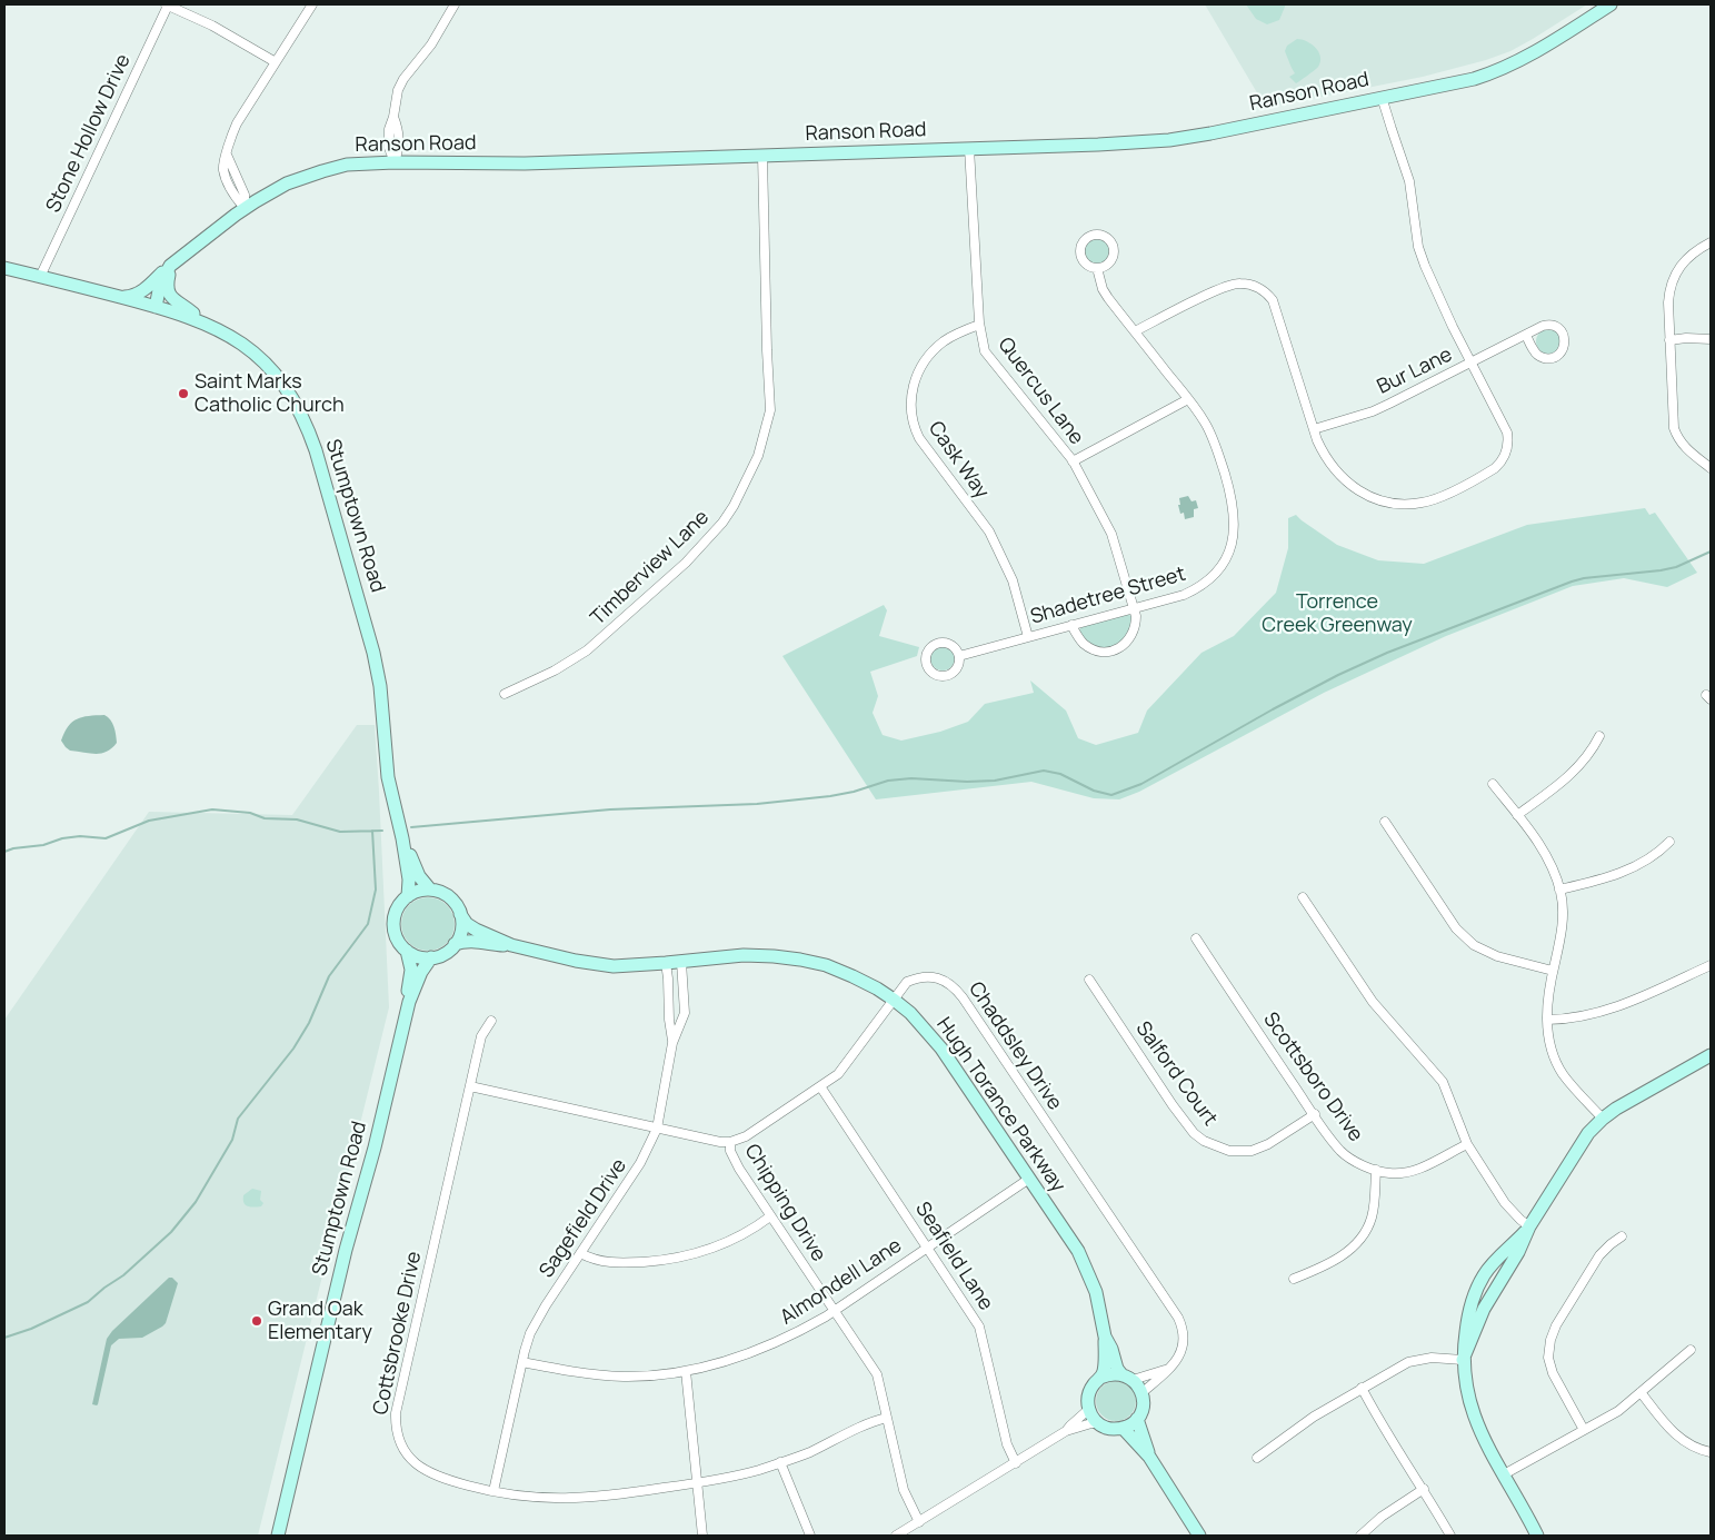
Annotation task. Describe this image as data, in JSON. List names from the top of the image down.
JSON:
{
  "streets": {
    "street": [
      "Ranson Road",
      "Stone Hollow Drive",
      "Bur Lane",
      "Quercus Lane",
      "Cask Way",
      "Stumptown Road",
      "Timberview Lane",
      "Shadetree Street",
      "Chaddsley Drive",
      "Salford Court",
      "Scottsboro Drive",
      "Hugh Torance Parkway",
      "Chipping Drive",
      "Sagefield Drive",
      "Seafield Lane",
      "Almondell Lane",
      "Cottsbrooke Drive"
    ]
  },
  "crossings": [
    ["Ranson Road", "Quercus Lane"],
    ["Ranson Road", "Stumptown Road"],
    ["Ranson Road", "Timberview Lane"],
    ["Stone Hollow Drive", "Stumptown Road"],
    ["Quercus Lane", "Cask Way"],
    ["Quercus Lane", "Shadetree Street"],
    ["Cask Way", "Shadetree Street"],
    ["Stumptown Road", "Hugh Torance Parkway"],
    ["Chaddsley Drive", "Hugh Torance Parkway"],
    ["Chaddsley Drive", "Chipping Drive"],
    ["Chaddsley Drive", "Seafield Lane"],
    ["Salford Court", "Scottsboro Drive"],
    ["Hugh Torance Parkway", "Sagefield Drive"],
    ["Hugh Torance Parkway", "Almondell Lane"],
    ["Chipping Drive", "Almondell Lane"],
    ["Chipping Drive", "Cottsbrooke Drive"],
    ["Sagefield Drive", "Almondell Lane"],
    ["Sagefield Drive", "Cottsbrooke Drive"],
    ["Seafield Lane", "Almondell Lane"]
  ],
  "parks": ["Torrence Creek Greenway"],
  "places": ["Saint Marks Catholic Church", "Grand Oak Elementary"]
}
